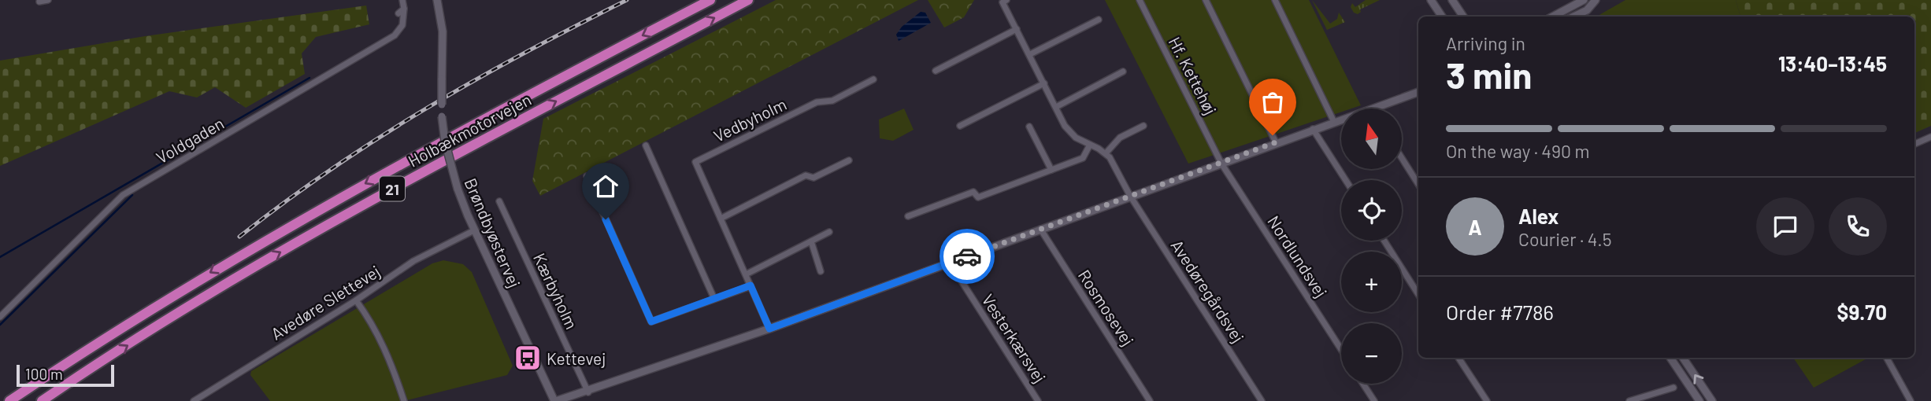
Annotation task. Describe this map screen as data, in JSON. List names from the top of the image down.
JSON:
{
  "streets": {
    "highway": ["Holbækmotorvejen", "21"],
    "street": [
      "Hf. Kettehøj",
      "Vedbyholm",
      "Voldgaden",
      "Brøndbyøstervej",
      "Nordlundsvej",
      "Kærbyholm",
      "Avedøregårdsvej",
      "Avedøre Slettevej",
      "Rosmosevej",
      "Vesterkærsvej"
    ]
  },
  "crossings": [
    ["Hf. Kettehøj", "Nordlundsvej"],
    ["Brøndbyøstervej", "Avedøre Slettevej"]
  ],
  "places": {
    "bus stop": ["Kettevej"]
  },
  "scale_bar": "100 m",
  "north": "top",
  "page": {
    "heading": ["3 min", "Arriving in", "13:40–13:45"],
    "panel": [
      "Alex",
      "Courier · 4.5",
      "Order #7786",
      "$9.70"
    ],
    "map_buttons": ["+", "−"],
    "bar": "On the way · 490 m",
    "round": "A",
    "scale": "100 m"
  }
}
